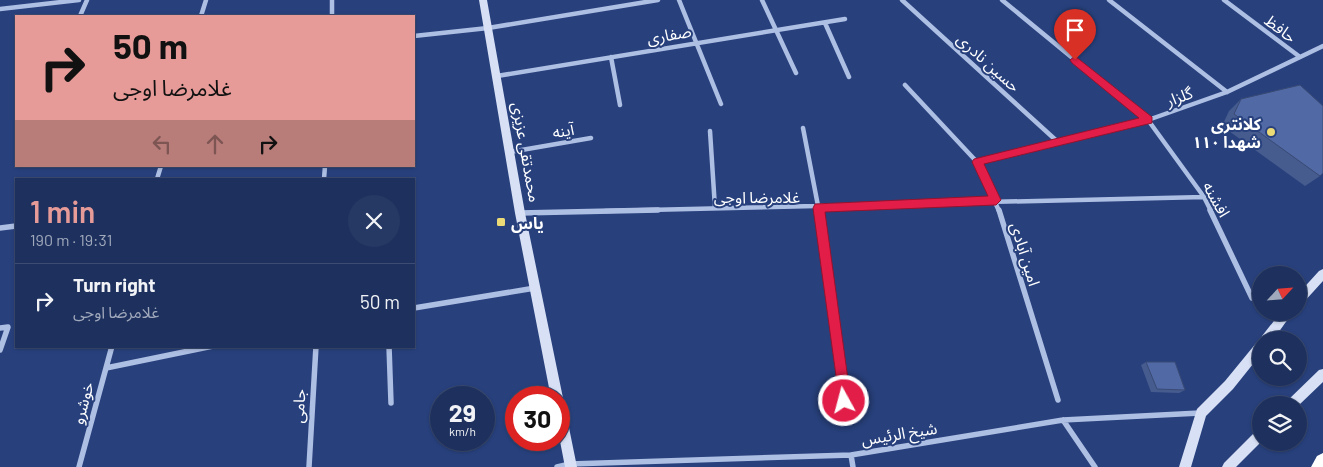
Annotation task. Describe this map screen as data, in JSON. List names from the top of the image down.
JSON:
{
  "streets": {
    "main road": ["محمدتقی عزیزی"],
    "street": [
      "حافظ",
      "صفاری",
      "حسین نادری",
      "گلزار",
      "آینه",
      "غلامرضا اوجی",
      "افشنه",
      "امین آبادی",
      "خوشرو",
      "جامی",
      "شیخ الرئیس"
    ]
  },
  "crossings": [
    ["حافظ", "گلزار"],
    ["صفاری", "محمدتقی عزیزی"],
    ["حسین نادری", "گلزار"],
    ["گلزار", "افشنه"],
    ["گلزار", "امین آبادی"],
    ["آینه", "محمدتقی عزیزی"],
    ["محمدتقی عزیزی", "غلامرضا اوجی"],
    ["غلامرضا اوجی", "افشنه"],
    ["غلامرضا اوجی", "امین آبادی"]
  ],
  "places": {
    "other": ["کلانتری ۱۱۰ شهدا"],
    "transit": ["یاس"]
  },
  "north": "top right",
  "page": {
    "turn": ["50 m", "غلامرضا اوجی"],
    "heading": ["1 min", "190 m · 19:31"],
    "list": [
      {
        "name": "Turn right",
        "note": "غلامرضا اوجی",
        "value": "50 m"
      }
    ],
    "speed": "29 km/h",
    "limit": "30"
  }
}
